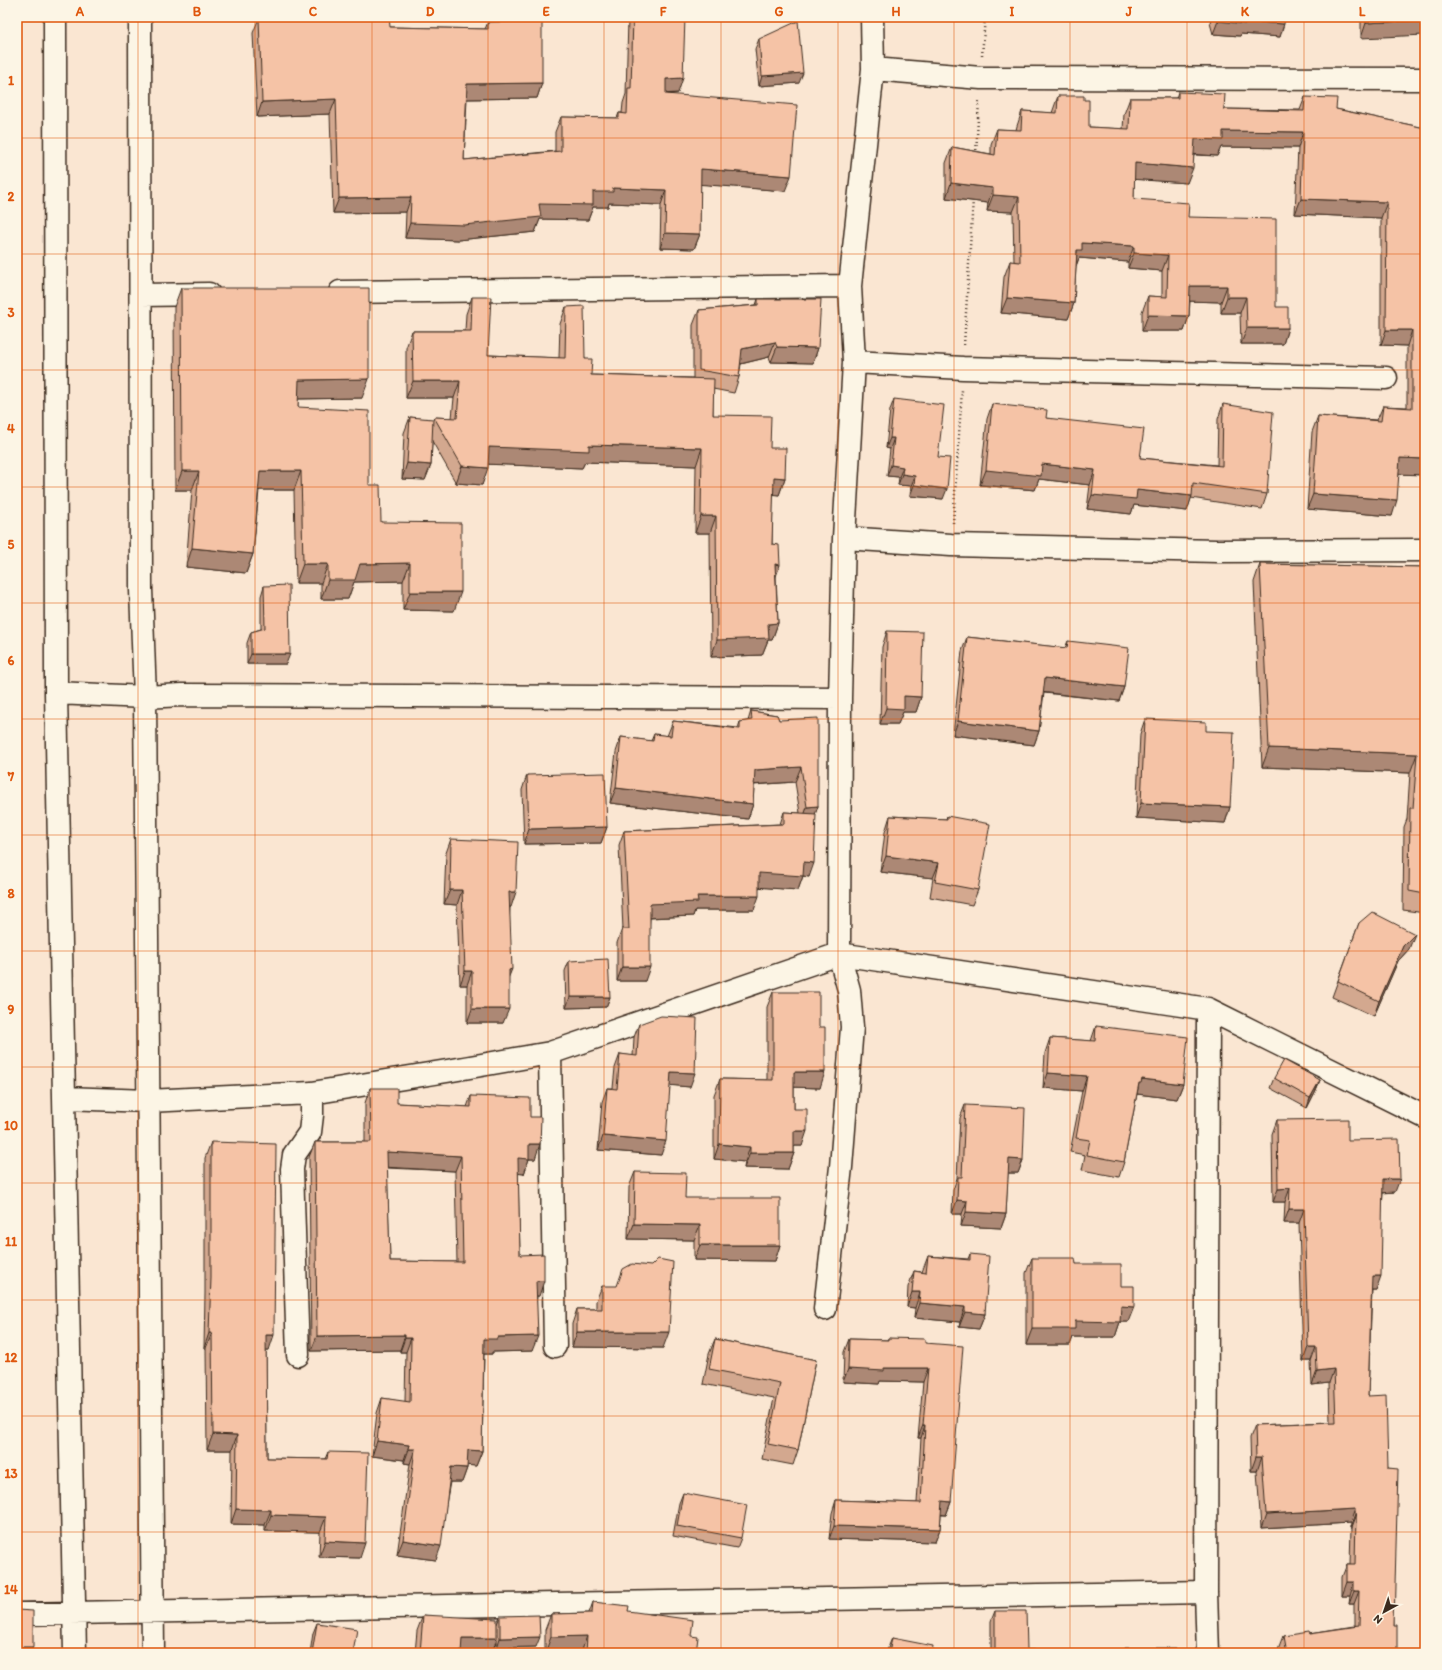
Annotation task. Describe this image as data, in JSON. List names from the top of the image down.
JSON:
{
  "north": "bottom left",
  "grid": {
    "columns": [
      "A",
      "B",
      "C",
      "D",
      "E",
      "F",
      "G",
      "H",
      "I",
      "J",
      "K",
      "L"
    ],
    "rows": [
      "1",
      "2",
      "3",
      "4",
      "5",
      "6",
      "7",
      "8",
      "9",
      "10",
      "11",
      "12",
      "13",
      "14"
    ]
  }
}
